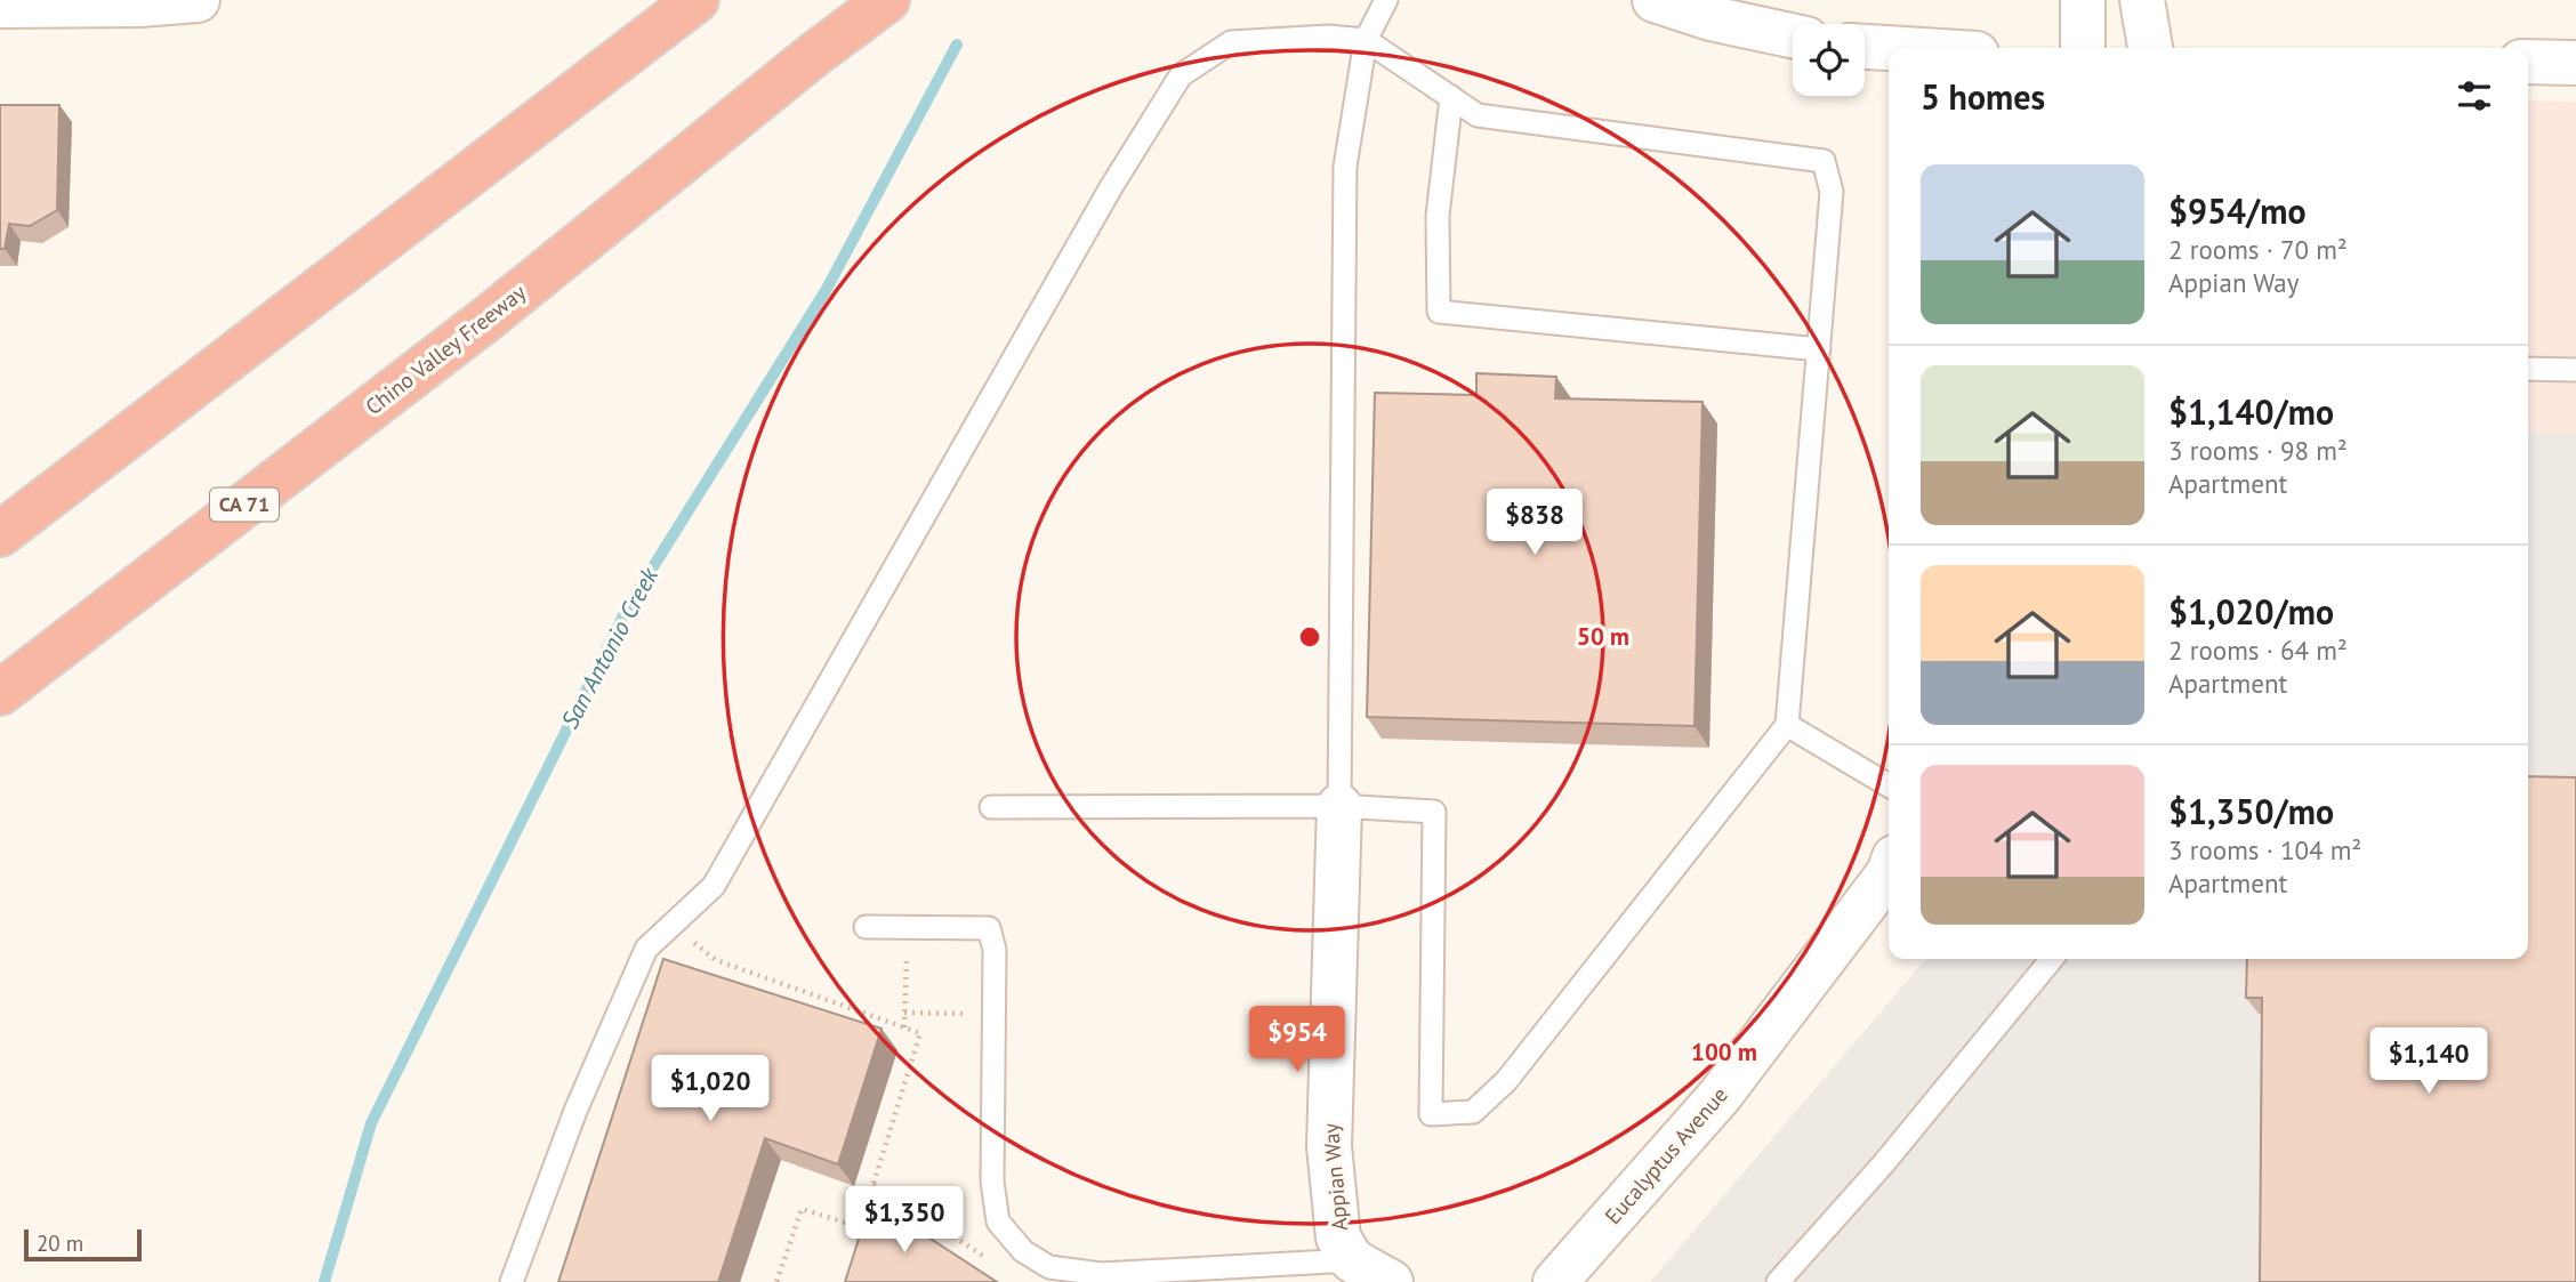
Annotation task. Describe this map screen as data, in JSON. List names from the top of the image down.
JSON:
{
  "streets": {
    "highway": ["Chino Valley Freeway", "CA 71"],
    "street": ["Eucalyptus Avenue", "Appian Way"]
  },
  "water": ["San Antonio Creek"],
  "scale_bar": "20 m",
  "page": {
    "heading": "5 homes",
    "list": [
      {
        "name": "$954/mo",
        "note": "2 rooms · 70 m² · Appian Way"
      },
      {
        "name": "$1,140/mo",
        "note": "3 rooms · 98 m² · Apartment"
      },
      {
        "name": "$1,020/mo",
        "note": "2 rooms · 64 m² · Apartment"
      },
      {
        "name": "$1,350/mo",
        "note": "3 rooms · 104 m² · Apartment"
      }
    ],
    "price": [
      "$838",
      "$954",
      "$1,140",
      "$1,020",
      "$1,350"
    ],
    "scale": "20 m"
  },
  "rings": ["50 m", "100 m"]
}
